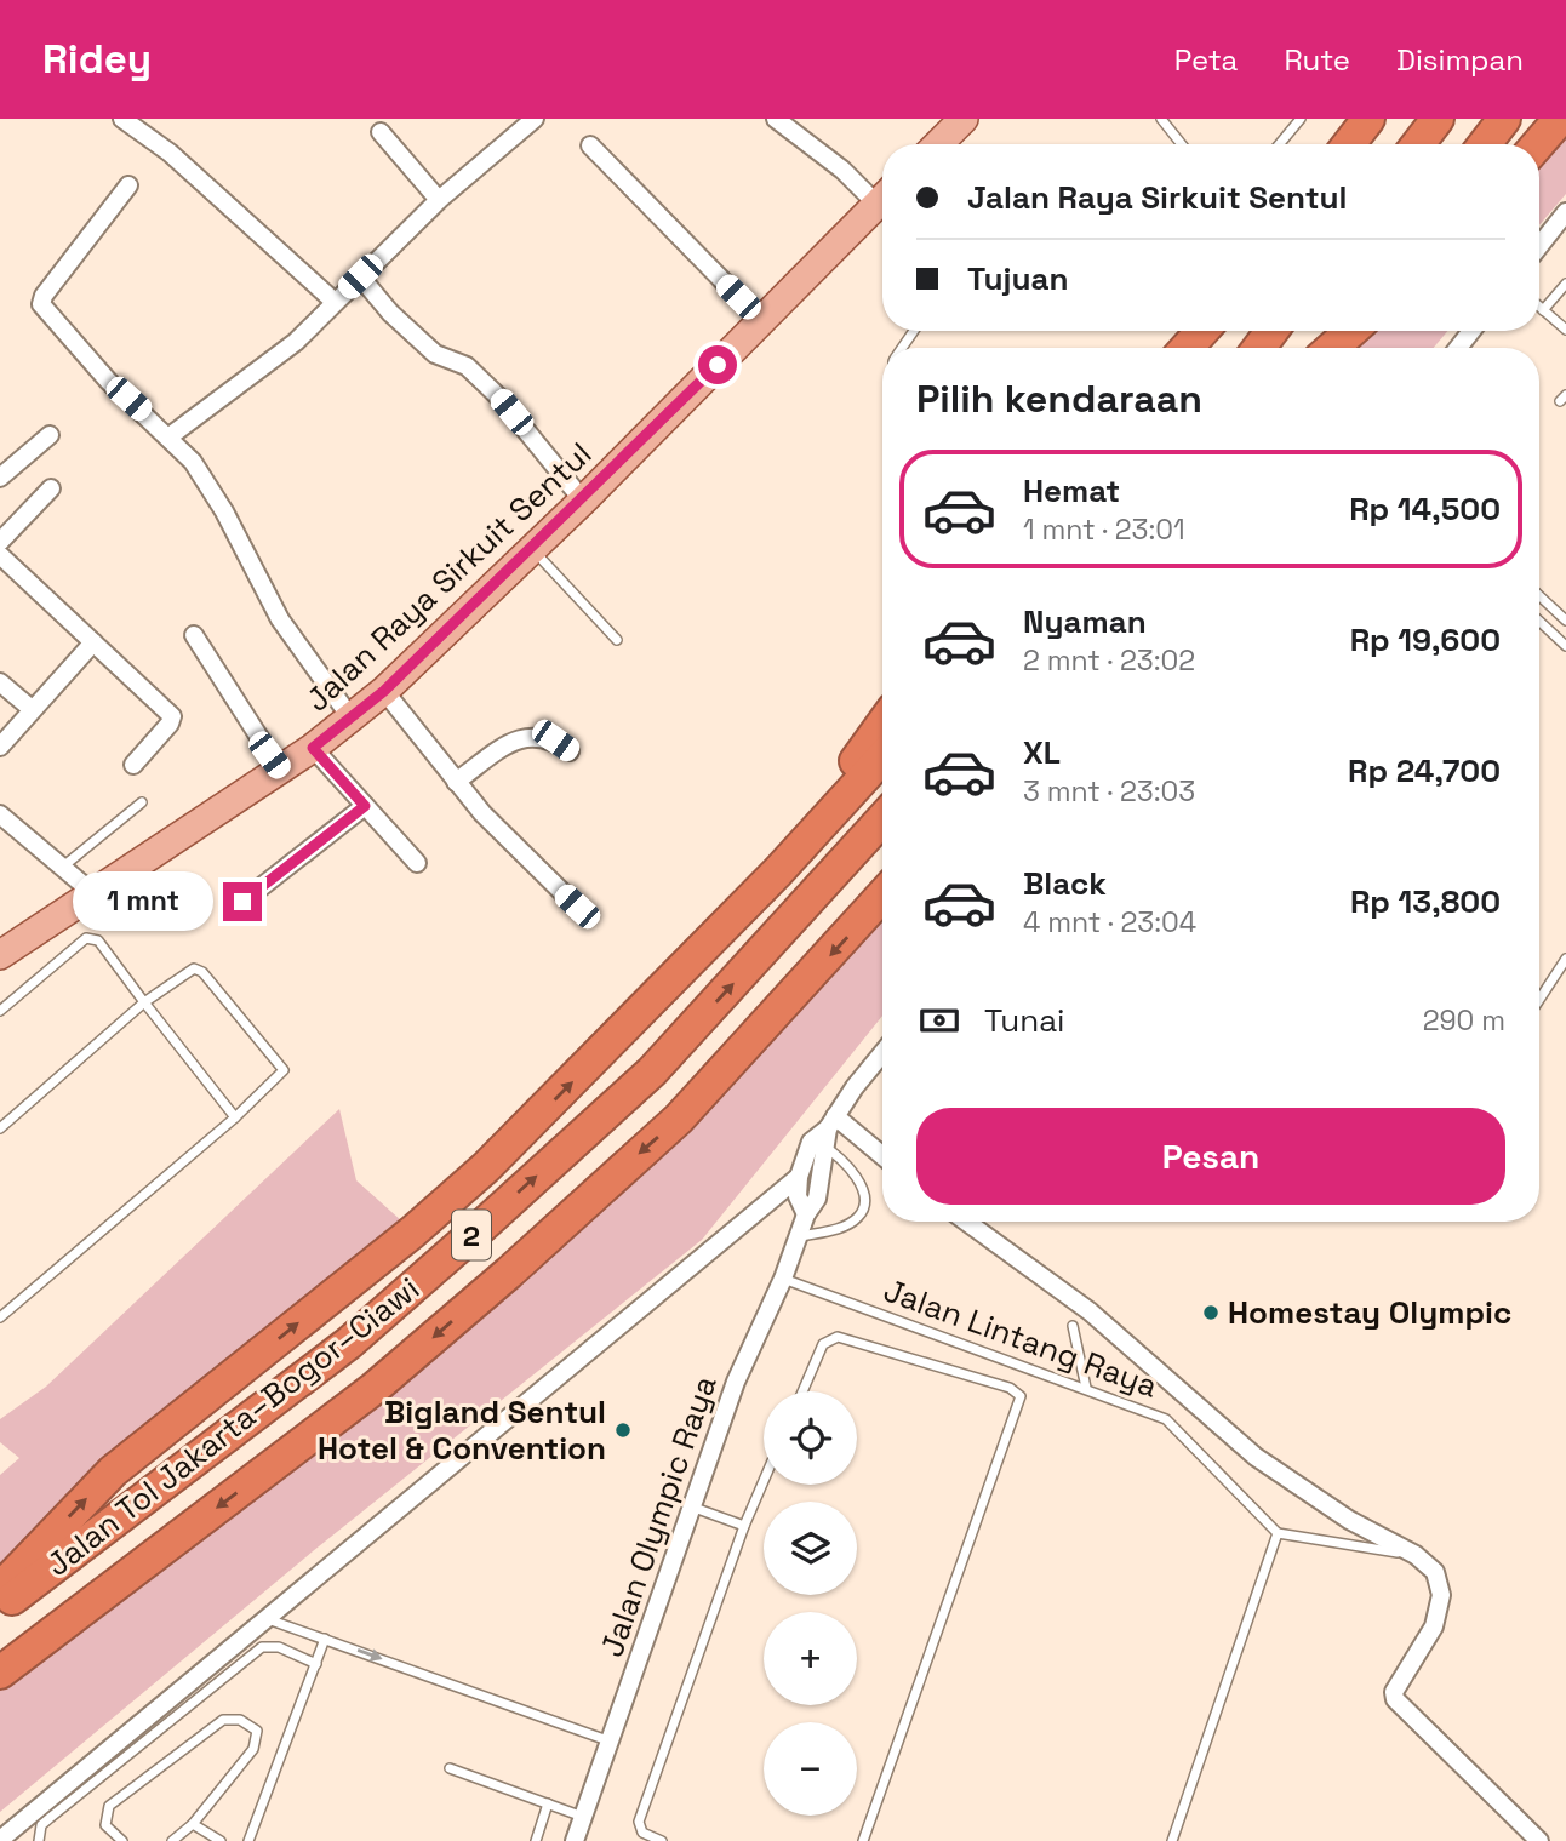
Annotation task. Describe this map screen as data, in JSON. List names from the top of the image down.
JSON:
{
  "streets": {
    "highway": ["2", "Jalan Tol Jakarta–Bogor–Ciawi"],
    "main road": ["Jalan Raya Sirkuit Sentul"],
    "street": ["Jalan Olympic Raya"],
    "lane": ["Jalan Lintang Raya"]
  },
  "crossings": [
    ["Jalan Lintang Raya", "Jalan Olympic Raya"]
  ],
  "places": ["Homestay Olympic", "Bigland Sentul Hotel & Convention"],
  "page": {
    "header": "Ridey",
    "nav": ["Peta", "Rute", "Disimpan"],
    "banner": ["Jalan Raya Sirkuit Sentul", "Tujuan"],
    "heading": "Pilih kendaraan",
    "list": [
      {
        "name": "Hemat",
        "note": "1 mnt · 23:01",
        "value": "Rp 14,500"
      },
      {
        "name": "Nyaman",
        "note": "2 mnt · 23:02",
        "value": "Rp 19,600"
      },
      {
        "name": "XL",
        "note": "3 mnt · 23:03",
        "value": "Rp 24,700"
      },
      {
        "name": "Black",
        "note": "4 mnt · 23:04",
        "value": "Rp 13,800"
      }
    ],
    "bubble": "1 mnt",
    "pay": ["Tunai", "290 m"],
    "buttons": "Pesan",
    "map_buttons": ["+", "−"]
  }
}
